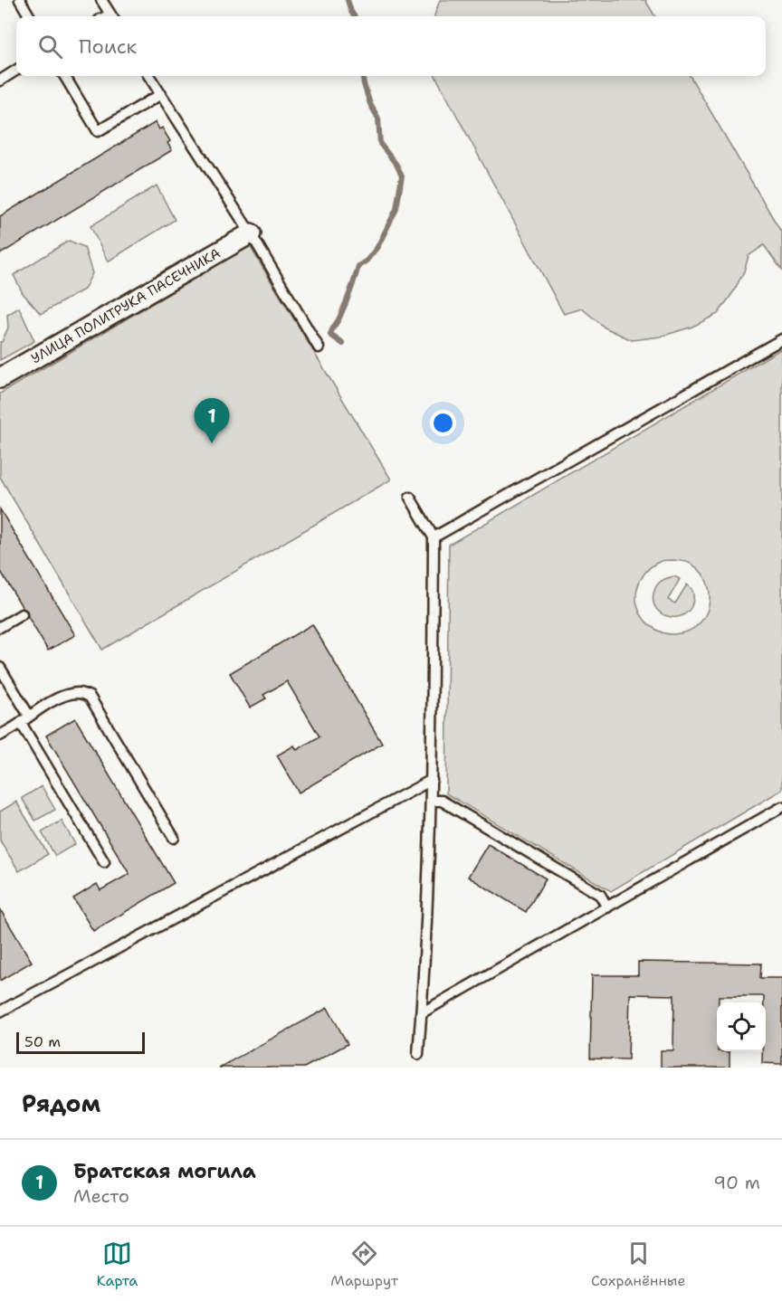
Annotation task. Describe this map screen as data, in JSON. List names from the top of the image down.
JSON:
{
  "streets": {
    "street": ["УЛИЦА ПОЛИТРУКА ПАСЕЧНИКА"]
  },
  "scale_bar": "50 m",
  "page": {
    "search": "Поиск",
    "pins": "1",
    "scale": "50 m",
    "heading": "Рядом",
    "list": [
      {
        "mark": "1",
        "name": "Братская могила",
        "note": "Место",
        "value": "90 m"
      }
    ],
    "nav": ["Карта", "Маршрут", "Сохранённые"]
  }
}
